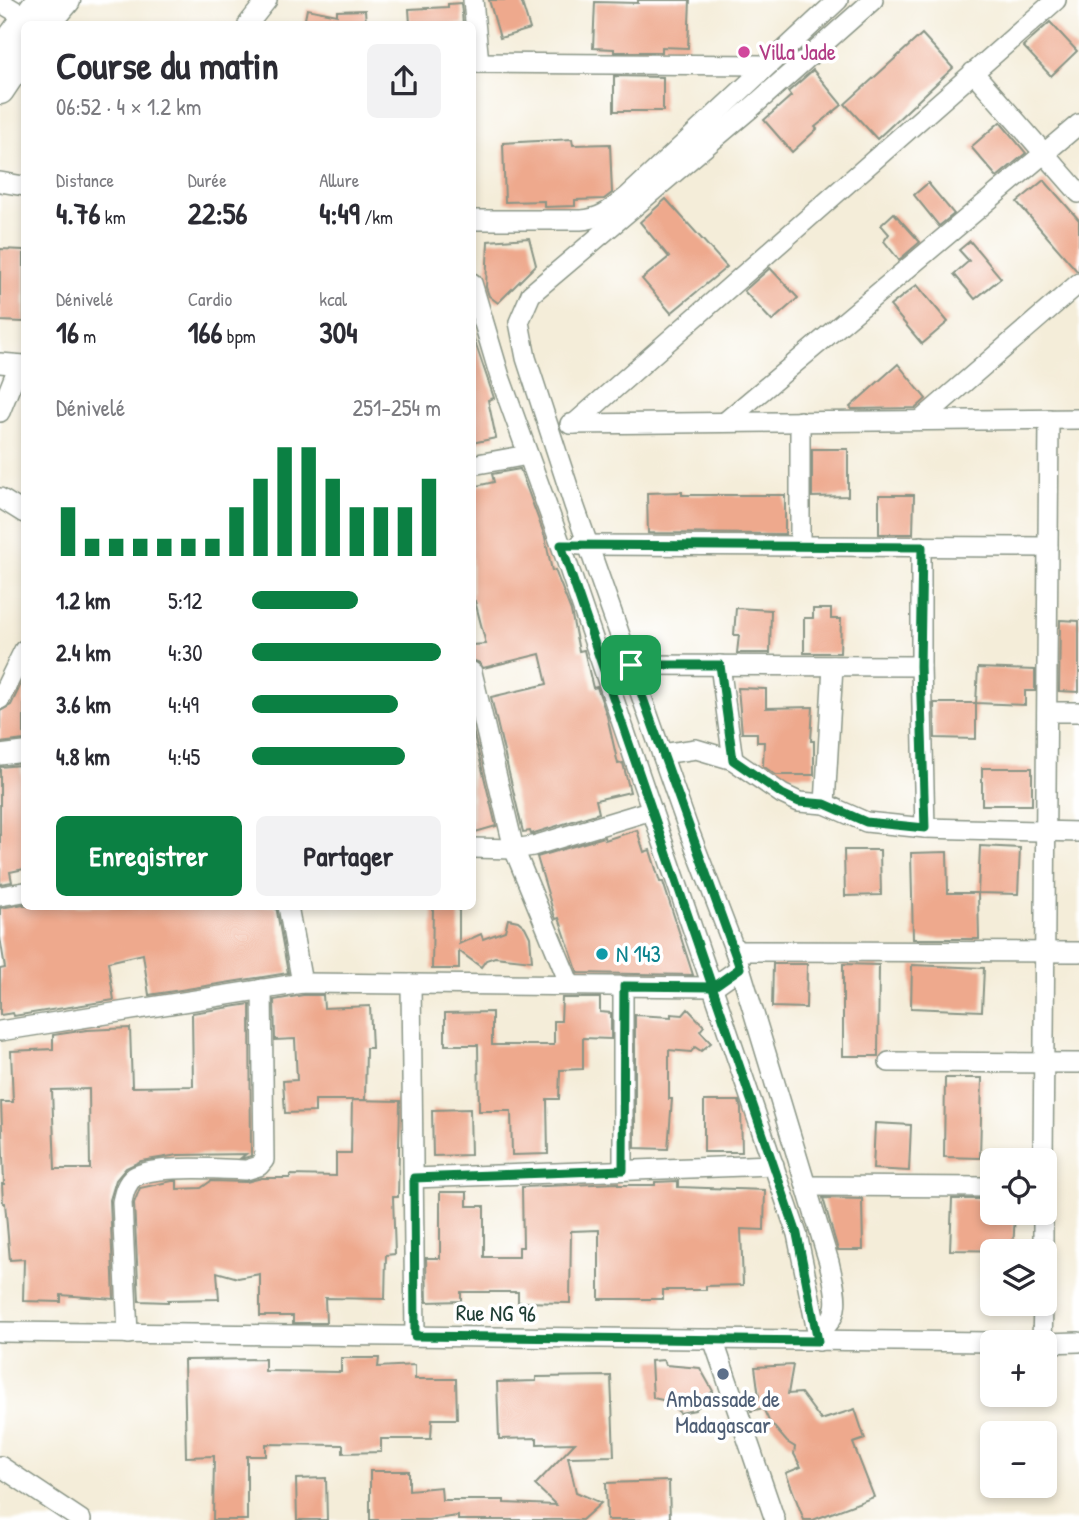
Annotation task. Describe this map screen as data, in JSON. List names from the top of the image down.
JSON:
{
  "streets": {
    "street": ["Rue NG 96"]
  },
  "places": ["Villa Jade", "N 143", "Ambassade de Madagascar"],
  "page": {
    "heading": ["Course du matin", "06:52 · 4 × 1.2 km"],
    "stats": [
      ["Distance", "4.76 km"],
      ["Durée", "22:56"],
      ["Allure", "4:49 /km"],
      ["Dénivelé", "16 m"],
      ["Cardio", "166 bpm"],
      ["kcal", "304"]
    ],
    "chart": ["Dénivelé", "251–254 m"],
    "list": [
      {
        "name": "1.2 km",
        "note": "5:12"
      },
      {
        "name": "2.4 km",
        "note": "4:30"
      },
      {
        "name": "3.6 km",
        "note": "4:49"
      },
      {
        "name": "4.8 km",
        "note": "4:45"
      }
    ],
    "buttons": ["Enregistrer", "Partager"],
    "map_buttons": ["+", "−"]
  }
}
